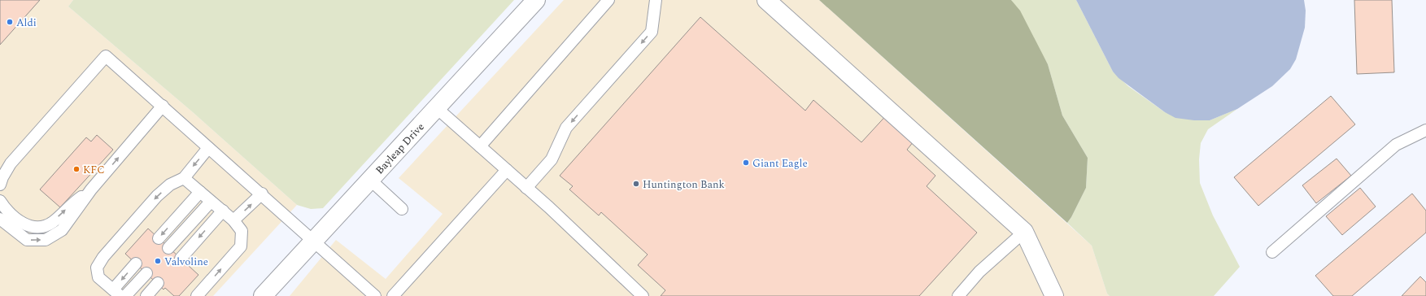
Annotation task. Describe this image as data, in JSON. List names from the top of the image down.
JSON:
{
  "streets": {
    "street": ["Bayleap Drive"]
  },
  "places": [
    "Aldi",
    "Giant Eagle",
    "KFC",
    "Huntington Bank",
    "Valvoline"
  ]
}
